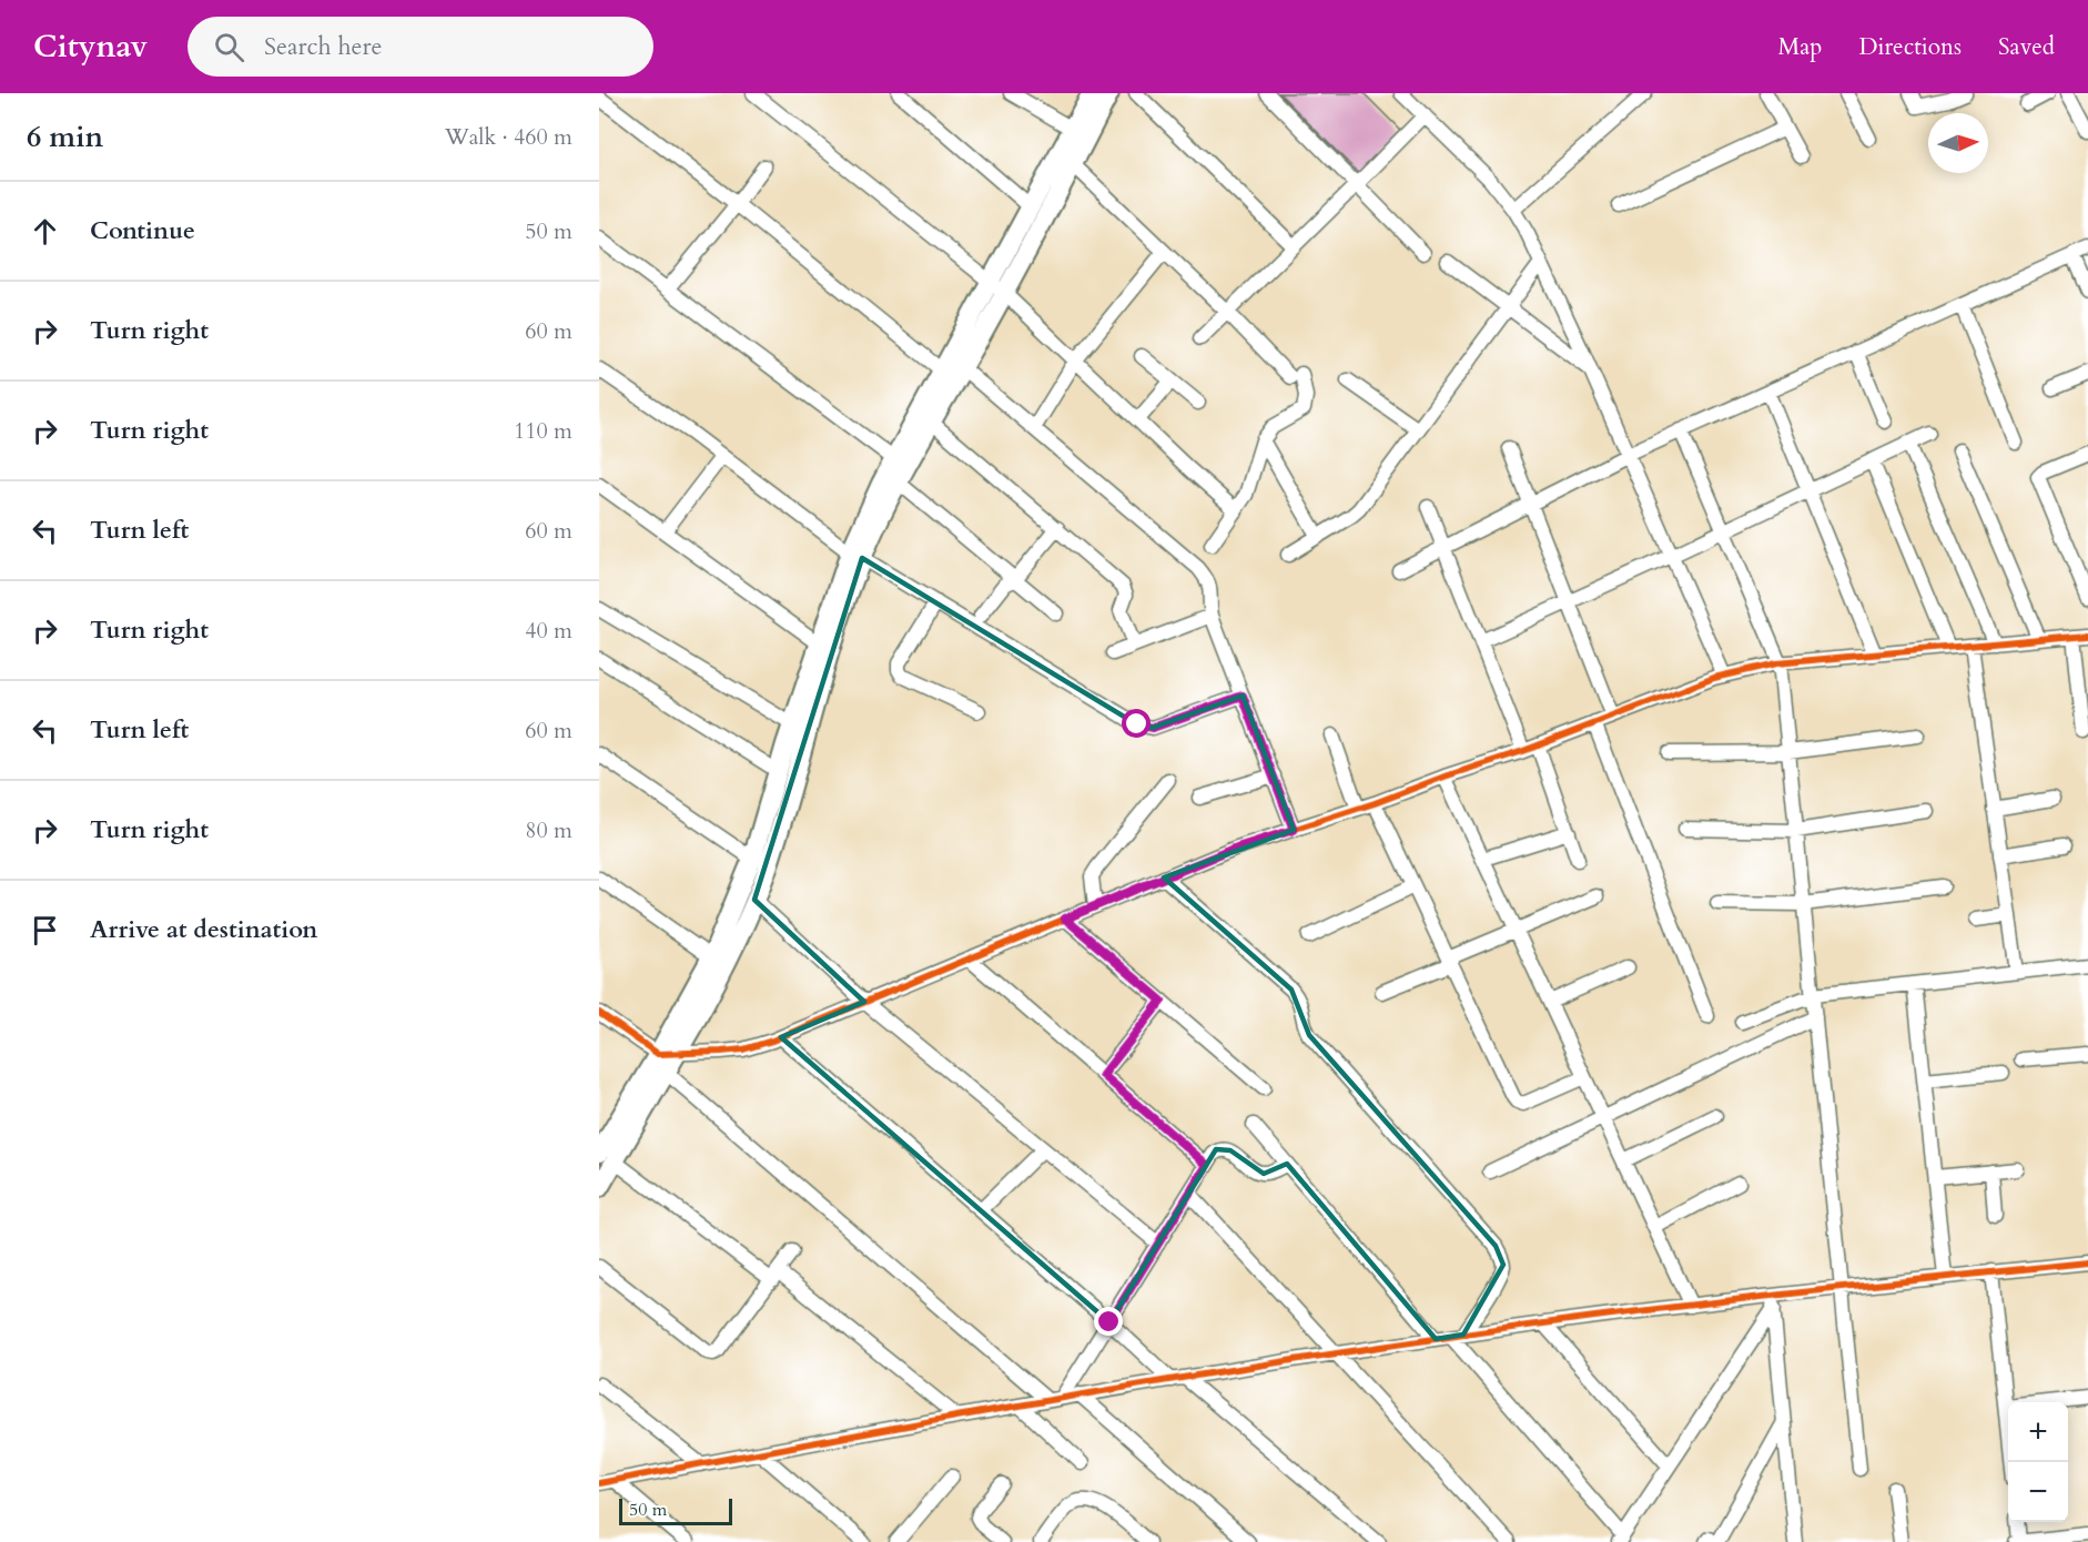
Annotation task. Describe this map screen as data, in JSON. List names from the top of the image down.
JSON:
{
  "scale_bar": "50 m",
  "north": "right",
  "page": {
    "header": "Citynav",
    "search": "Search here",
    "nav": ["Map", "Directions", "Saved"],
    "heading": ["6 min", "Walk · 460 m"],
    "list": [
      ["Continue", "50 m"],
      ["Turn right", "60 m"],
      ["Turn right", "110 m"],
      ["Turn left", "60 m"],
      ["Turn right", "40 m"],
      ["Turn left", "60 m"],
      ["Turn right", "80 m"],
      "Arrive at destination"
    ],
    "map_buttons": ["+", "−"],
    "scale": "50 m"
  }
}
